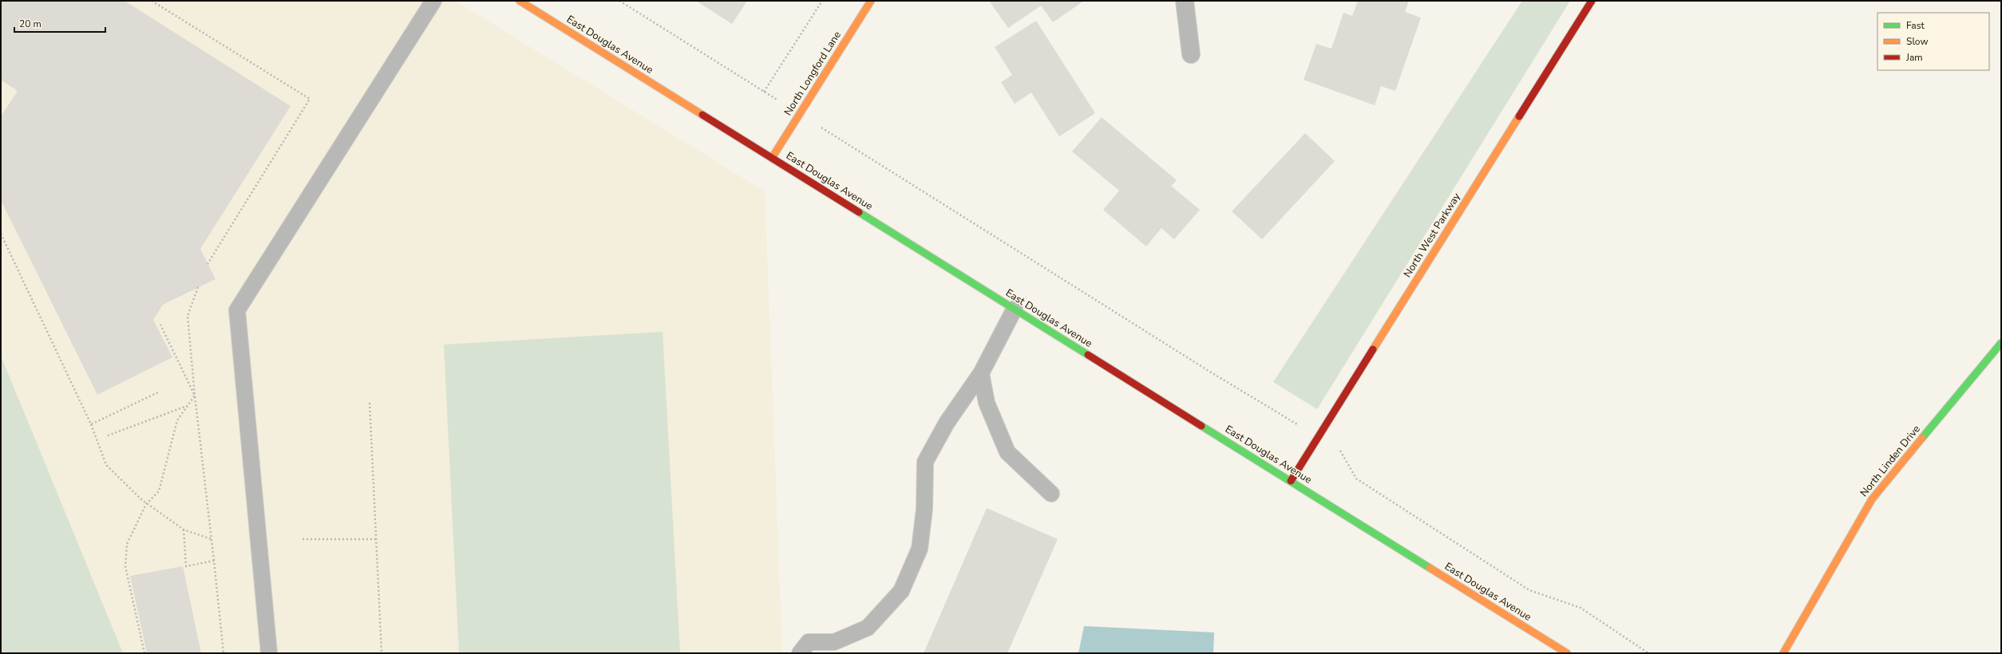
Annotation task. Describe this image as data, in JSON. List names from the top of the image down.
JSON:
{
  "streets": {
    "street": [
      "East Douglas Avenue",
      "North Longford Lane",
      "North West Parkway",
      "North Linden Drive"
    ]
  },
  "crossings": [
    ["East Douglas Avenue", "North Longford Lane"],
    ["East Douglas Avenue", "North West Parkway"]
  ],
  "legend": ["Fast", "Slow", "Jam"],
  "scale_bar": "20 m"
}
